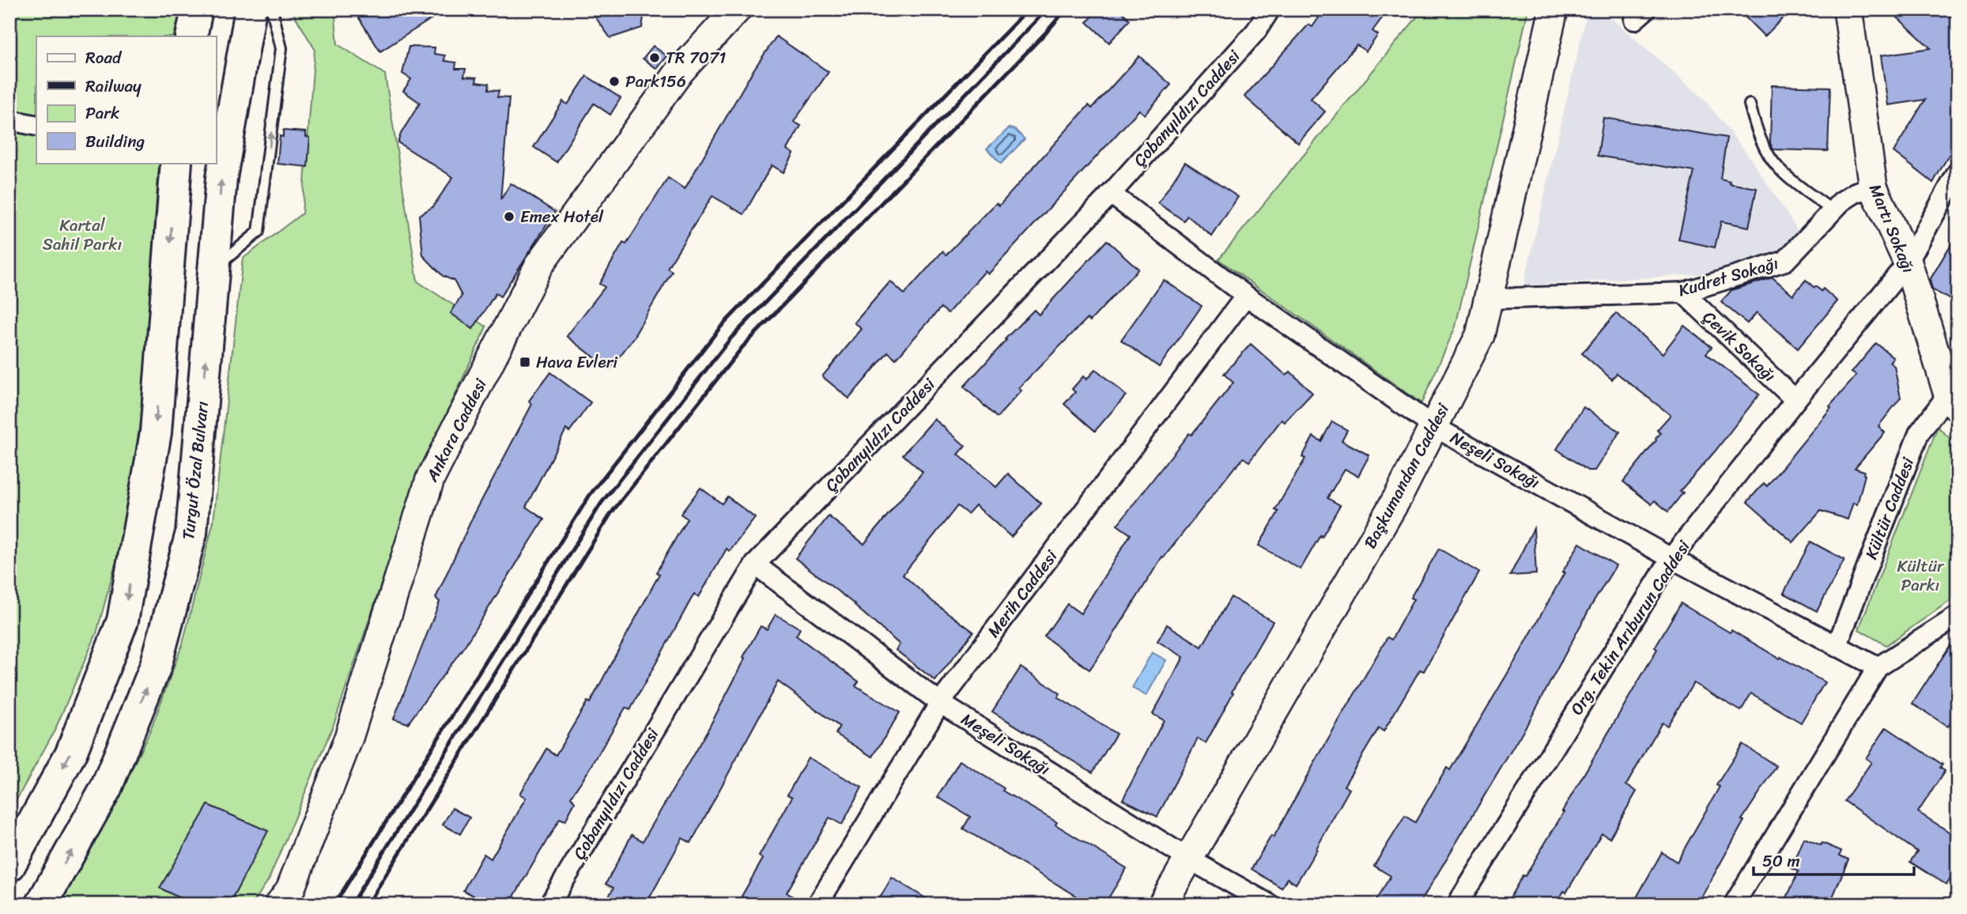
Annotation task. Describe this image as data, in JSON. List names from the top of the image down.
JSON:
{
  "streets": {
    "highway": ["Turgut Özal Bulvarı"],
    "street": [
      "Çobanyıldızı Caddesi",
      "Martı Sokağı",
      "Kudret Sokağı",
      "Çevik Sokağı",
      "Ankara Caddesi",
      "Neşeli Sokağı",
      "Başkumandan Caddesi",
      "Kültür Caddesi",
      "Merih Caddesi",
      "Org. Tekin Arıburun Caddesi",
      "Meşeli Sokağı"
    ]
  },
  "crossings": [
    ["Çobanyıldızı Caddesi", "Neşeli Sokağı"],
    ["Çobanyıldızı Caddesi", "Meşeli Sokağı"],
    ["Martı Sokağı", "Kudret Sokağı"],
    ["Martı Sokağı", "Kültür Caddesi"],
    ["Martı Sokağı", "Org. Tekin Arıburun Caddesi"],
    ["Kudret Sokağı", "Çevik Sokağı"],
    ["Kudret Sokağı", "Başkumandan Caddesi"],
    ["Çevik Sokağı", "Org. Tekin Arıburun Caddesi"],
    ["Neşeli Sokağı", "Başkumandan Caddesi"],
    ["Neşeli Sokağı", "Kültür Caddesi"],
    ["Neşeli Sokağı", "Merih Caddesi"],
    ["Neşeli Sokağı", "Org. Tekin Arıburun Caddesi"],
    ["Başkumandan Caddesi", "Meşeli Sokağı"],
    ["Merih Caddesi", "Meşeli Sokağı"]
  ],
  "parks": ["Kartal Sahil Parkı", "Kültür Parkı"],
  "places": {
    "other": ["TR 7071", "Park156", "Emex Hotel"],
    "transit": ["Hava Evleri"]
  },
  "legend": [
    "Road",
    "Railway",
    "Park",
    "Building"
  ],
  "scale_bar": "50 m"
}
